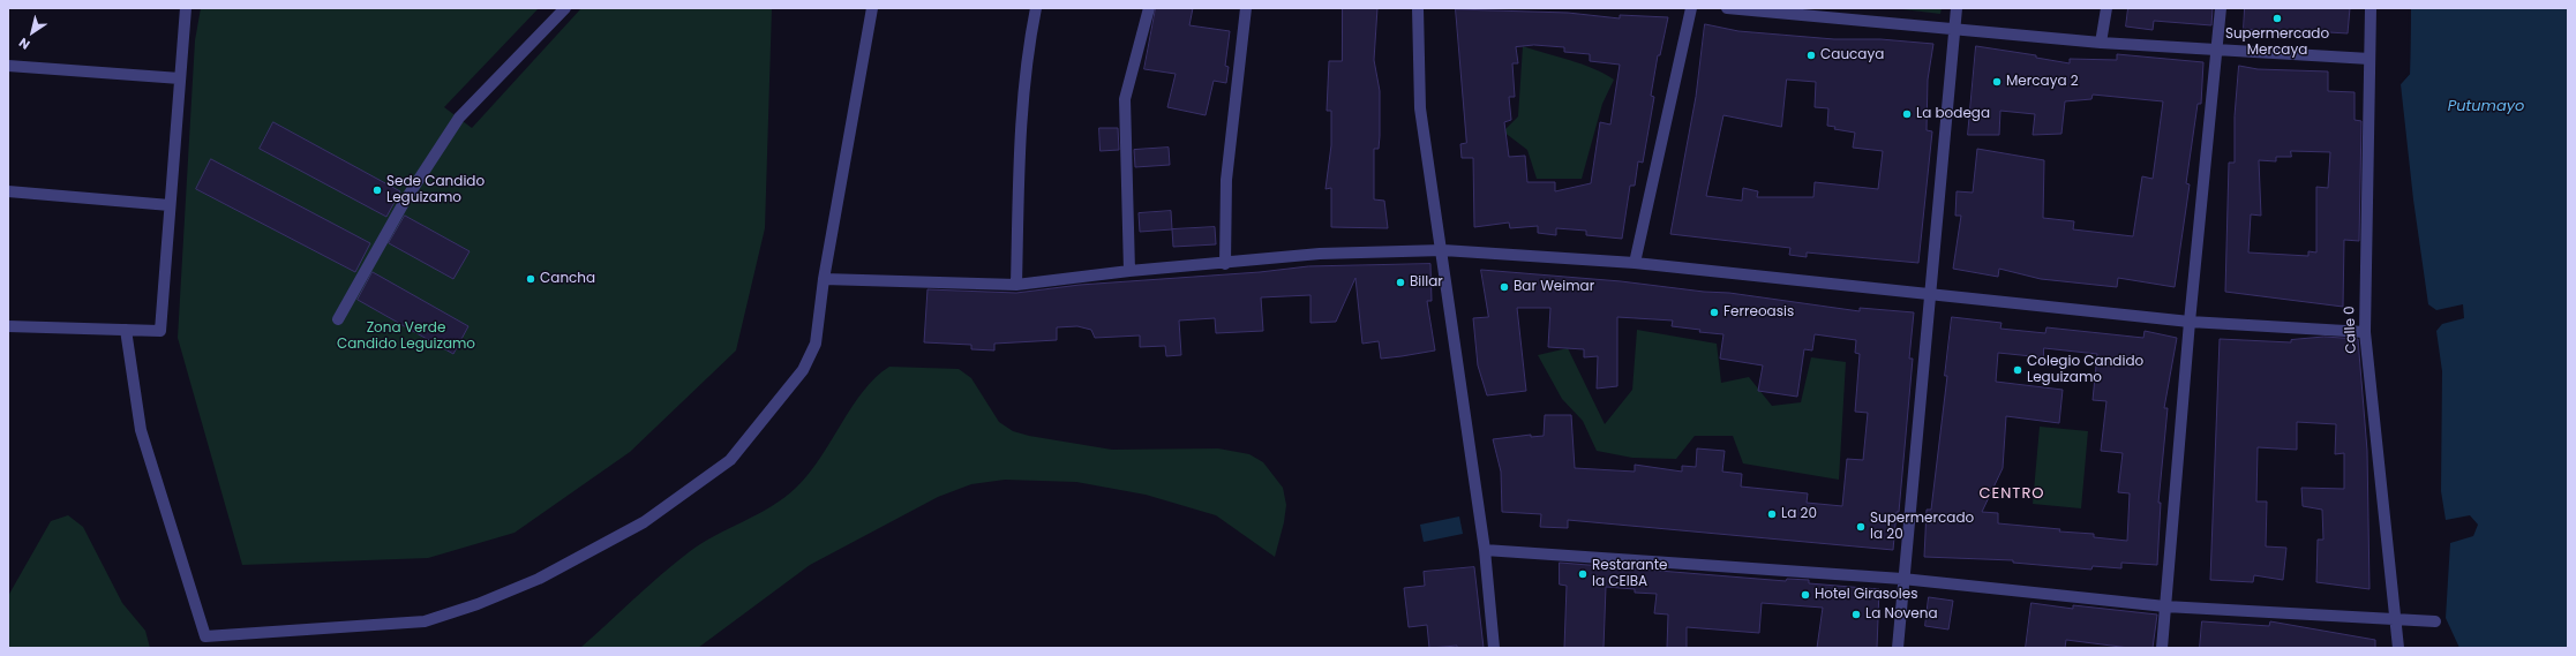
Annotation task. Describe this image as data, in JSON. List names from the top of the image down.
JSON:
{
  "streets": {
    "street": ["Calle 0"]
  },
  "districts": ["CENTRO"],
  "water": ["Putumayo"],
  "parks": ["Zona Verde Candido Leguizamo"],
  "places": [
    "Supermercado Mercaya",
    "Caucaya",
    "Mercaya 2",
    "La bodega",
    "Sede Candido Leguizamo",
    "Cancha",
    "Billar",
    "Bar Weimar",
    "Ferreoasis",
    "Colegio Candido Leguizamo",
    "La 20",
    "Supermercado la 20",
    "Restarante la CEIBA",
    "Hotel Girasoles",
    "La Novena"
  ],
  "north": "bottom left"
}
